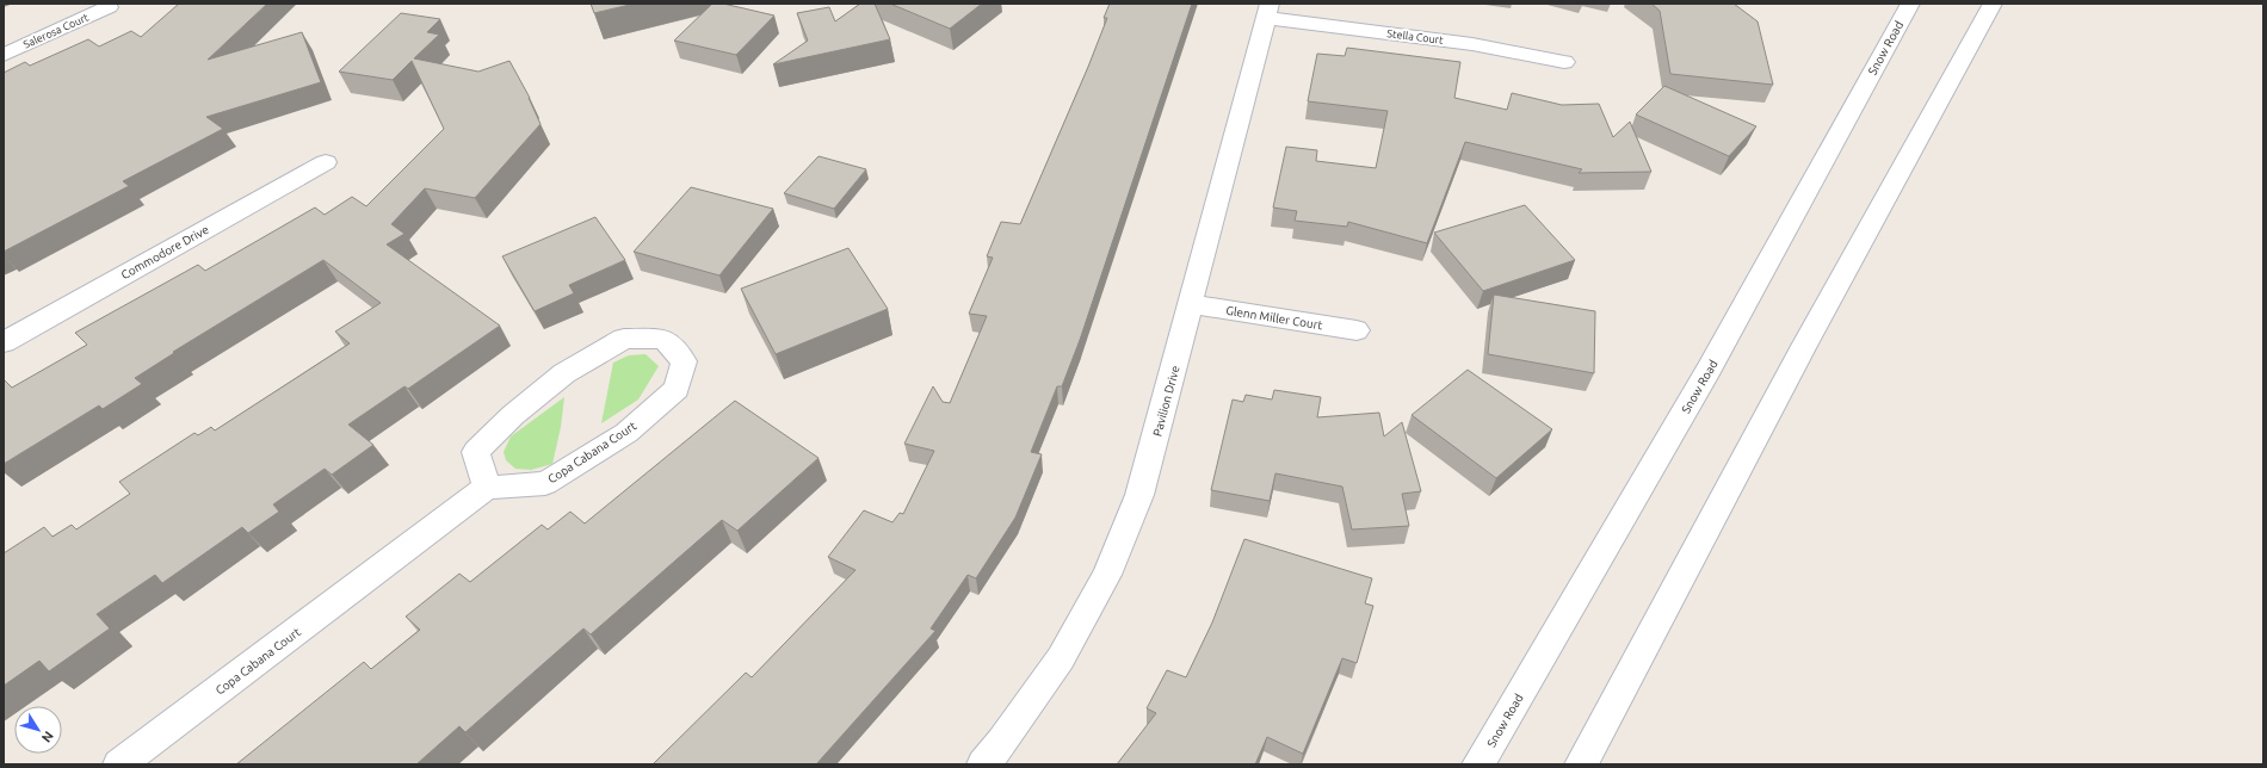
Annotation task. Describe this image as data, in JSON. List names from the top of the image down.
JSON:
{
  "streets": {
    "street": [
      "Salerosa Court",
      "Stella Court",
      "Snow Road",
      "Commodore Drive",
      "Glenn Miller Court",
      "Pavilion Drive",
      "Copa Cabana Court"
    ]
  },
  "crossings": [
    ["Stella Court", "Pavilion Drive"],
    ["Glenn Miller Court", "Pavilion Drive"]
  ],
  "north": "bottom right"
}
